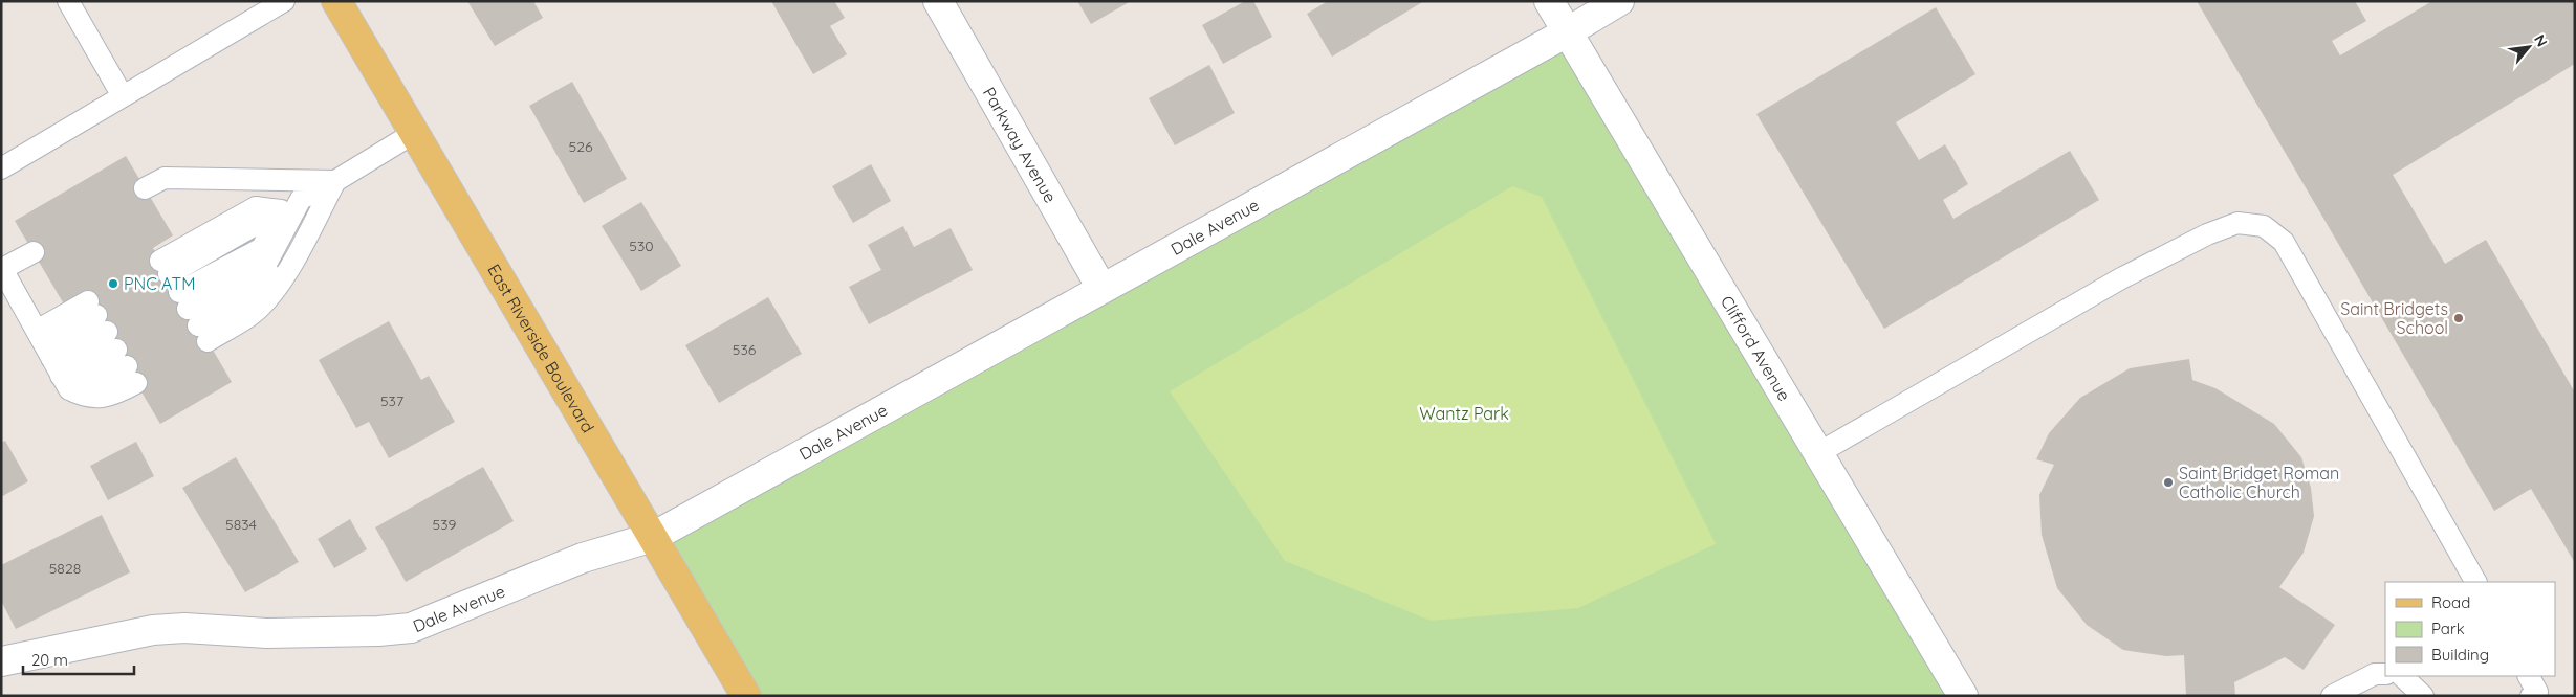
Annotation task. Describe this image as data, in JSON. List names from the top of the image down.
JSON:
{
  "streets": {
    "main road": ["East Riverside Boulevard"],
    "street": ["Parkway Avenue", "Dale Avenue", "Clifford Avenue"]
  },
  "crossings": [
    ["Parkway Avenue", "Dale Avenue"],
    ["Dale Avenue", "East Riverside Boulevard"],
    ["Dale Avenue", "Clifford Avenue"]
  ],
  "parks": ["Wantz Park"],
  "places": ["PNC ATM", "Saint Bridgets School", "Saint Bridget Roman Catholic Church"],
  "house_numbers": [
    "526",
    "530",
    "536",
    "537",
    "5834",
    "539",
    "5828"
  ],
  "legend": ["Road", "Park", "Building"],
  "scale_bar": "20 m",
  "north": "top right"
}
